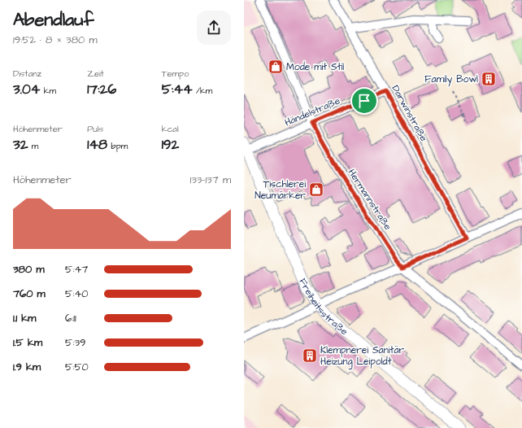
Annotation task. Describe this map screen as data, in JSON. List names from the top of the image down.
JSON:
{
  "streets": {
    "street": [
      "Händelstraße",
      "Darwinstraße",
      "Hermannstraße",
      "Freiheitsstraße"
    ]
  },
  "crossings": [
    ["Händelstraße", "Darwinstraße"],
    ["Händelstraße", "Hermannstraße"],
    ["Händelstraße", "Freiheitsstraße"]
  ],
  "places": {
    "shop": ["Mode mit Stil", "Tischlerei Neumärker"],
    "building": ["Family Bowl", "Klempnerei Sanitär Heizung Leipoldt"]
  },
  "page": {
    "heading": ["Abendlauf", "19:52 · 8 × 380 m"],
    "stats": [
      ["Distanz", "3.04 km"],
      ["Zeit", "17:26"],
      ["Tempo", "5:44 /km"],
      ["Höhenmeter", "32 m"],
      ["Puls", "148 bpm"],
      ["kcal", "192"]
    ],
    "chart": ["Höhenmeter", "133–137 m"],
    "list": [
      {
        "name": "380 m",
        "note": "5:47"
      },
      {
        "name": "760 m",
        "note": "5:40"
      },
      {
        "name": "1.1 km",
        "note": "6:11"
      },
      {
        "name": "1.5 km",
        "note": "5:39"
      },
      {
        "name": "1.9 km",
        "note": "5:50"
      }
    ]
  }
}
